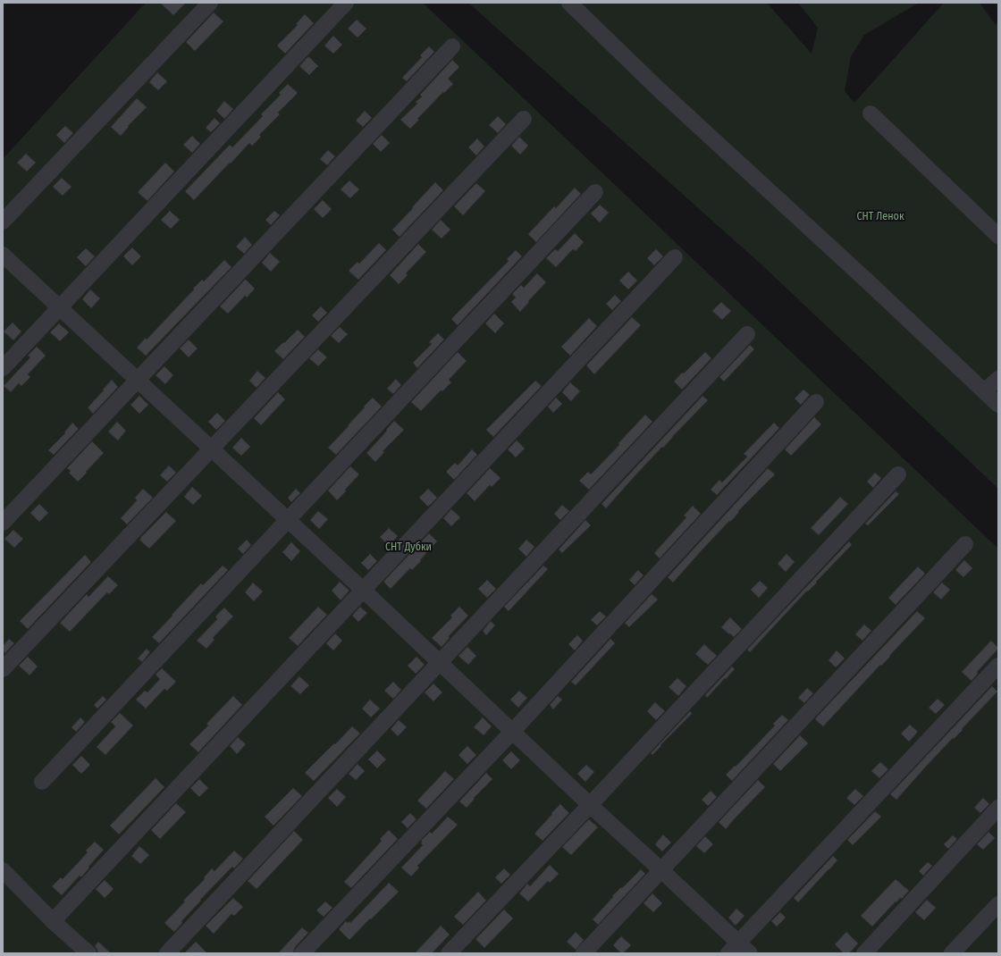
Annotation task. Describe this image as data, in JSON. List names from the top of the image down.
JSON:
{
  "parks": ["СНТ Ленок", "СНТ Дубки"]
}
